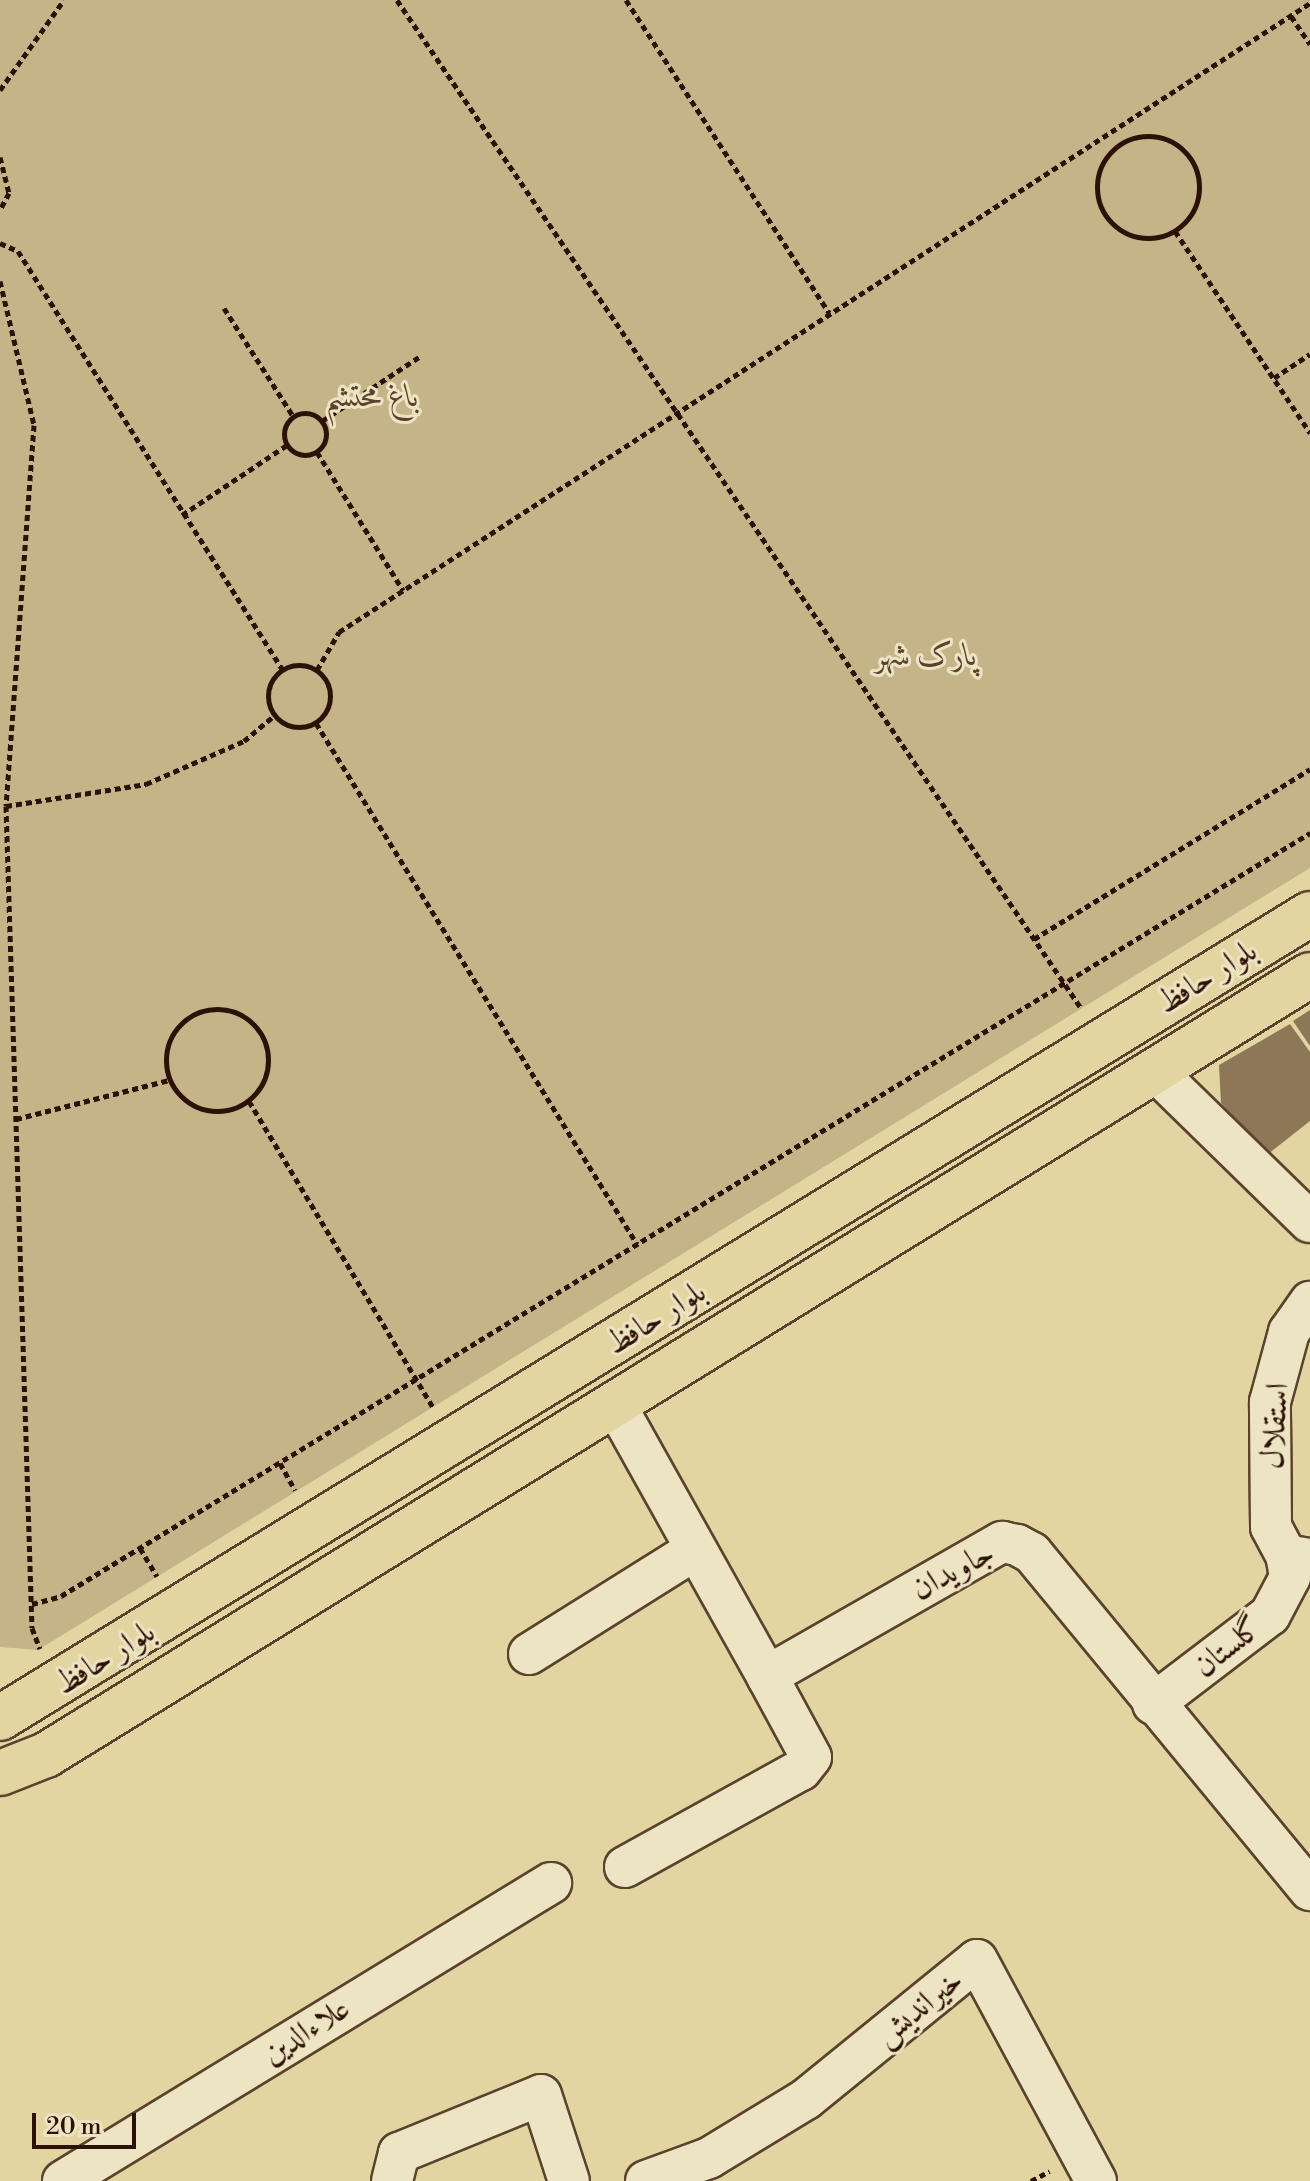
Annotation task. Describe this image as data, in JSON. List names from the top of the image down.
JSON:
{
  "streets": {
    "main road": ["بلوار حافظ"],
    "street": [
      "استقلال",
      "جاویدان",
      "گلستان",
      "خیراندیش",
      "علاءالدین"
    ]
  },
  "crossings": [
    ["استقلال", "گلستان"],
    ["جاویدان", "گلستان"]
  ],
  "parks": ["باغ محتشم", "پارک شهر"],
  "scale_bar": "20 m"
}
